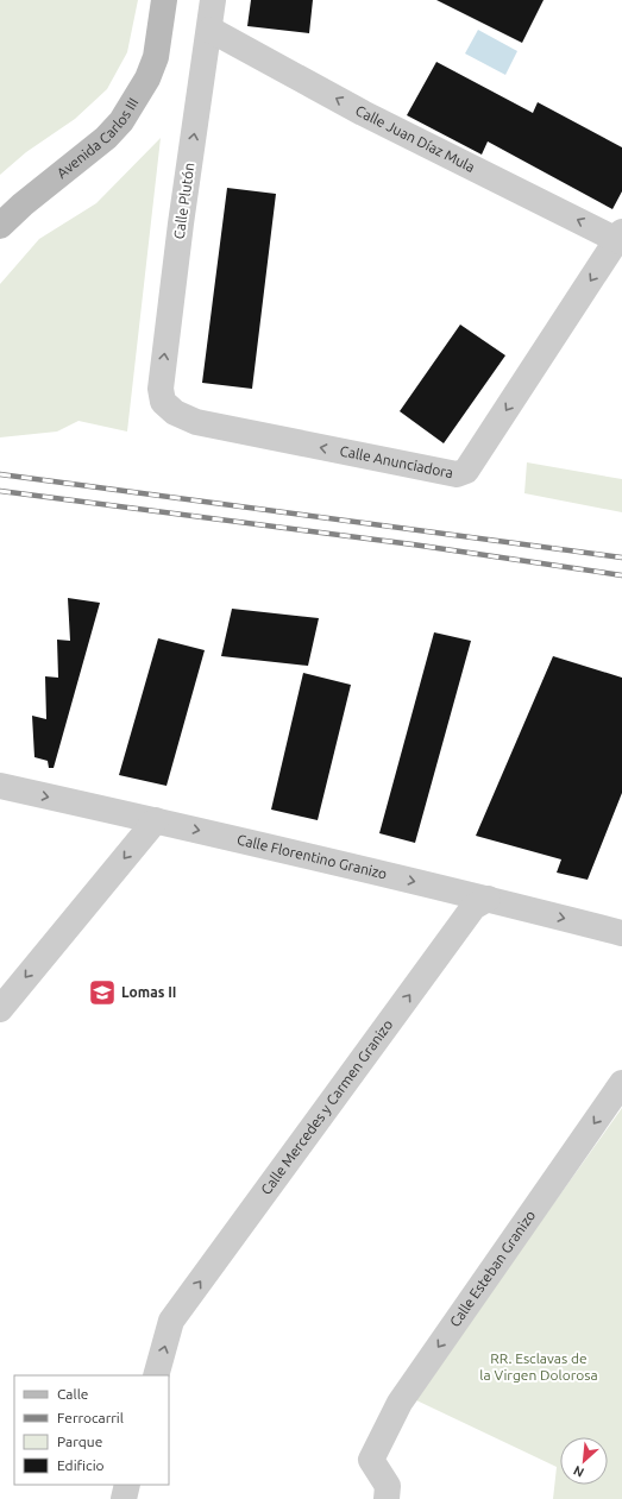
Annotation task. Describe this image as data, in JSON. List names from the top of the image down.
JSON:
{
  "streets": {
    "street": [
      "Avenida Carlos III",
      "Calle Juan Díaz Mula",
      "Calle Plutón",
      "Calle Anunciadora",
      "Calle Florentino Granizo",
      "Calle Mercedes y Carmen Granizo",
      "Calle Esteban Granizo"
    ]
  },
  "crossings": [
    ["Calle Juan Díaz Mula", "Calle Plutón"],
    ["Calle Juan Díaz Mula", "Calle Anunciadora"],
    ["Calle Plutón", "Calle Anunciadora"],
    ["Calle Florentino Granizo", "Calle Mercedes y Carmen Granizo"]
  ],
  "one_way": [
    "Calle Juan Díaz Mula",
    "Calle Plutón",
    "Calle Anunciadora",
    "Calle Florentino Granizo",
    "Calle Mercedes y Carmen Granizo",
    "Calle Esteban Granizo"
  ],
  "parks": ["RR. Esclavas de la Virgen Dolorosa"],
  "places": {
    "school or university": ["Lomas II"]
  },
  "legend": [
    "Calle",
    "Ferrocarril",
    "Parque",
    "Edificio"
  ],
  "north": "bottom left"
}
